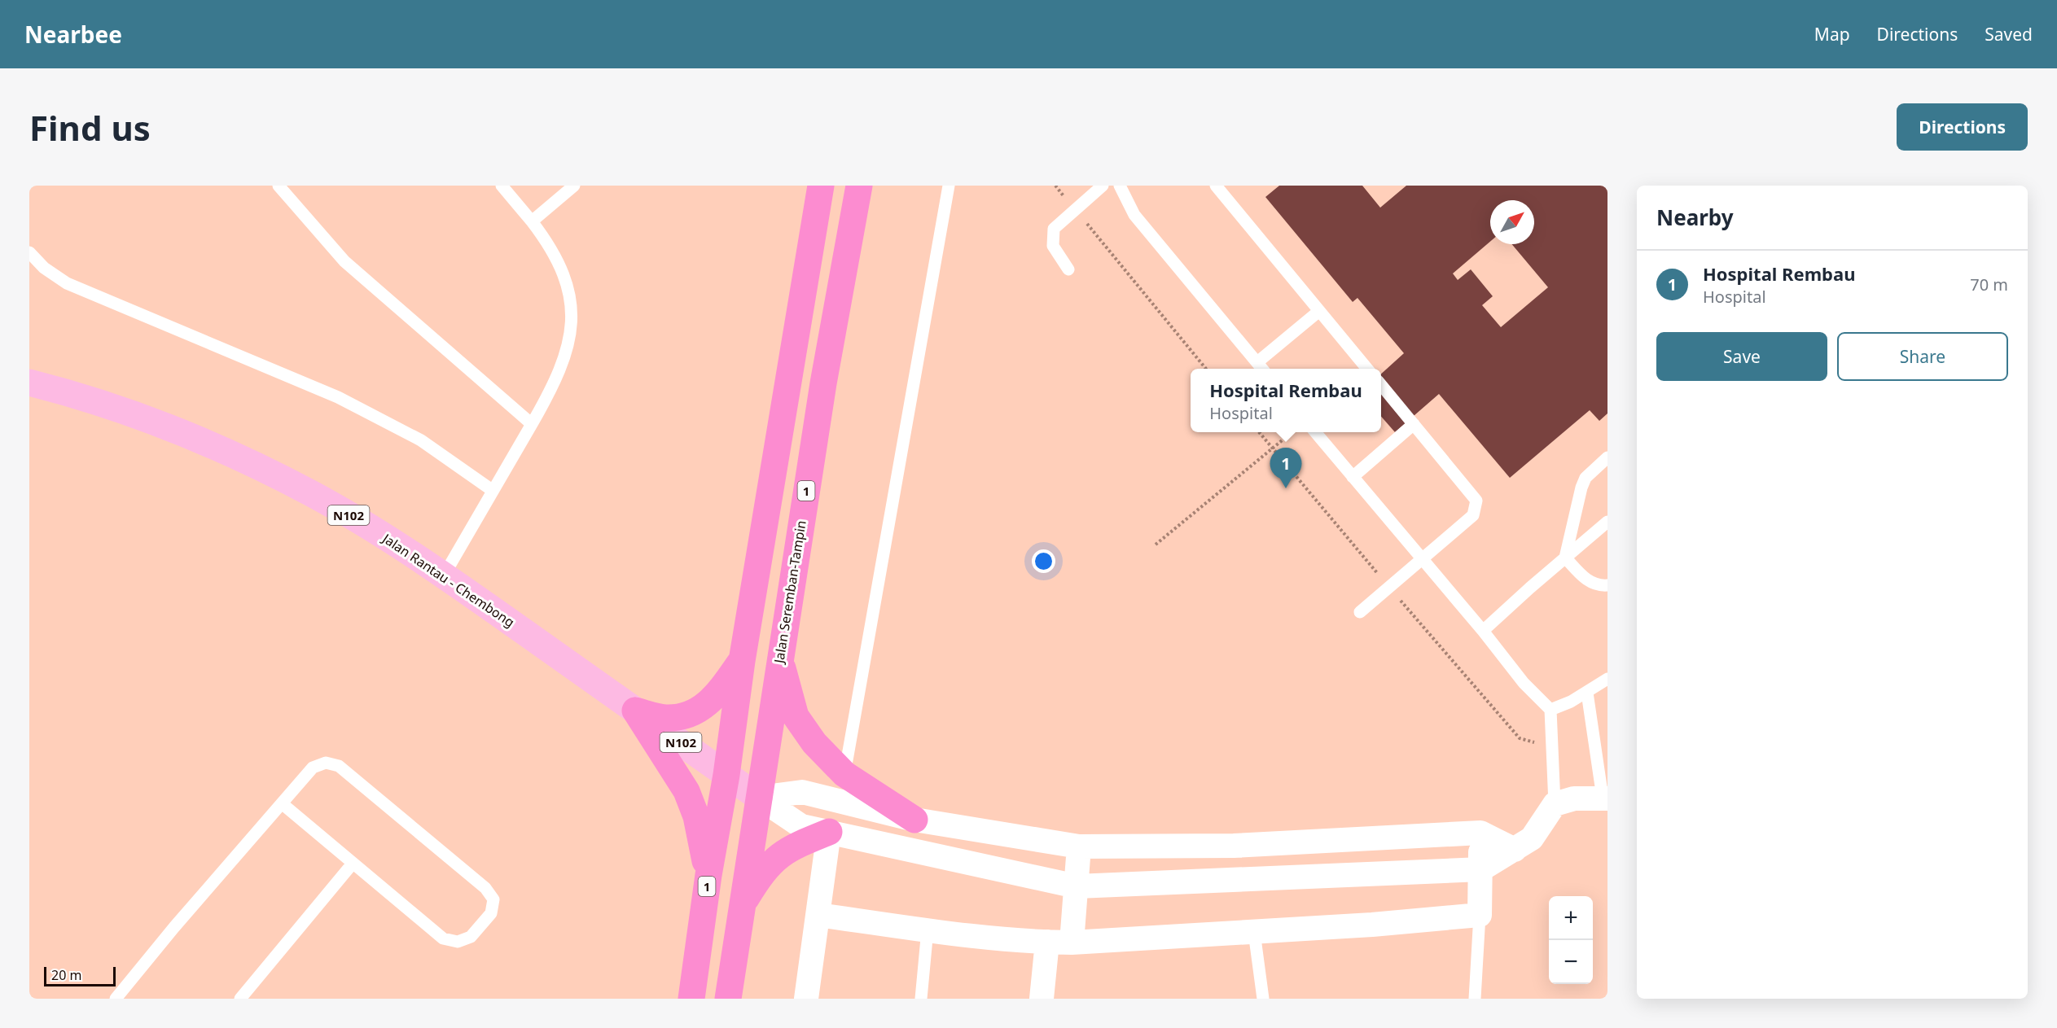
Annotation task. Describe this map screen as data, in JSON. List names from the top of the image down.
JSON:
{
  "streets": {
    "highway": ["1", "Jalan Seremban-Tampin"],
    "main road": ["N102", "Jalan Rantau - Chembong"]
  },
  "crossings": [
    ["1", "Jalan Rantau - Chembong"],
    ["Jalan Rantau - Chembong", "Jalan Seremban-Tampin"]
  ],
  "scale_bar": "20 m",
  "north": "top right",
  "page": {
    "header": "Nearbee",
    "nav": ["Map", "Directions", "Saved"],
    "buttons": [
      "Directions",
      ["Save", "Share"]
    ],
    "title": "Find us",
    "heading": "Nearby",
    "list": [
      {
        "mark": "1",
        "name": "Hospital Rembau",
        "note": "Hospital",
        "value": "70 m"
      }
    ],
    "popup": ["Hospital Rembau", "Hospital"],
    "pins": "1",
    "map_buttons": ["+", "−"],
    "scale": "20 m"
  }
}
